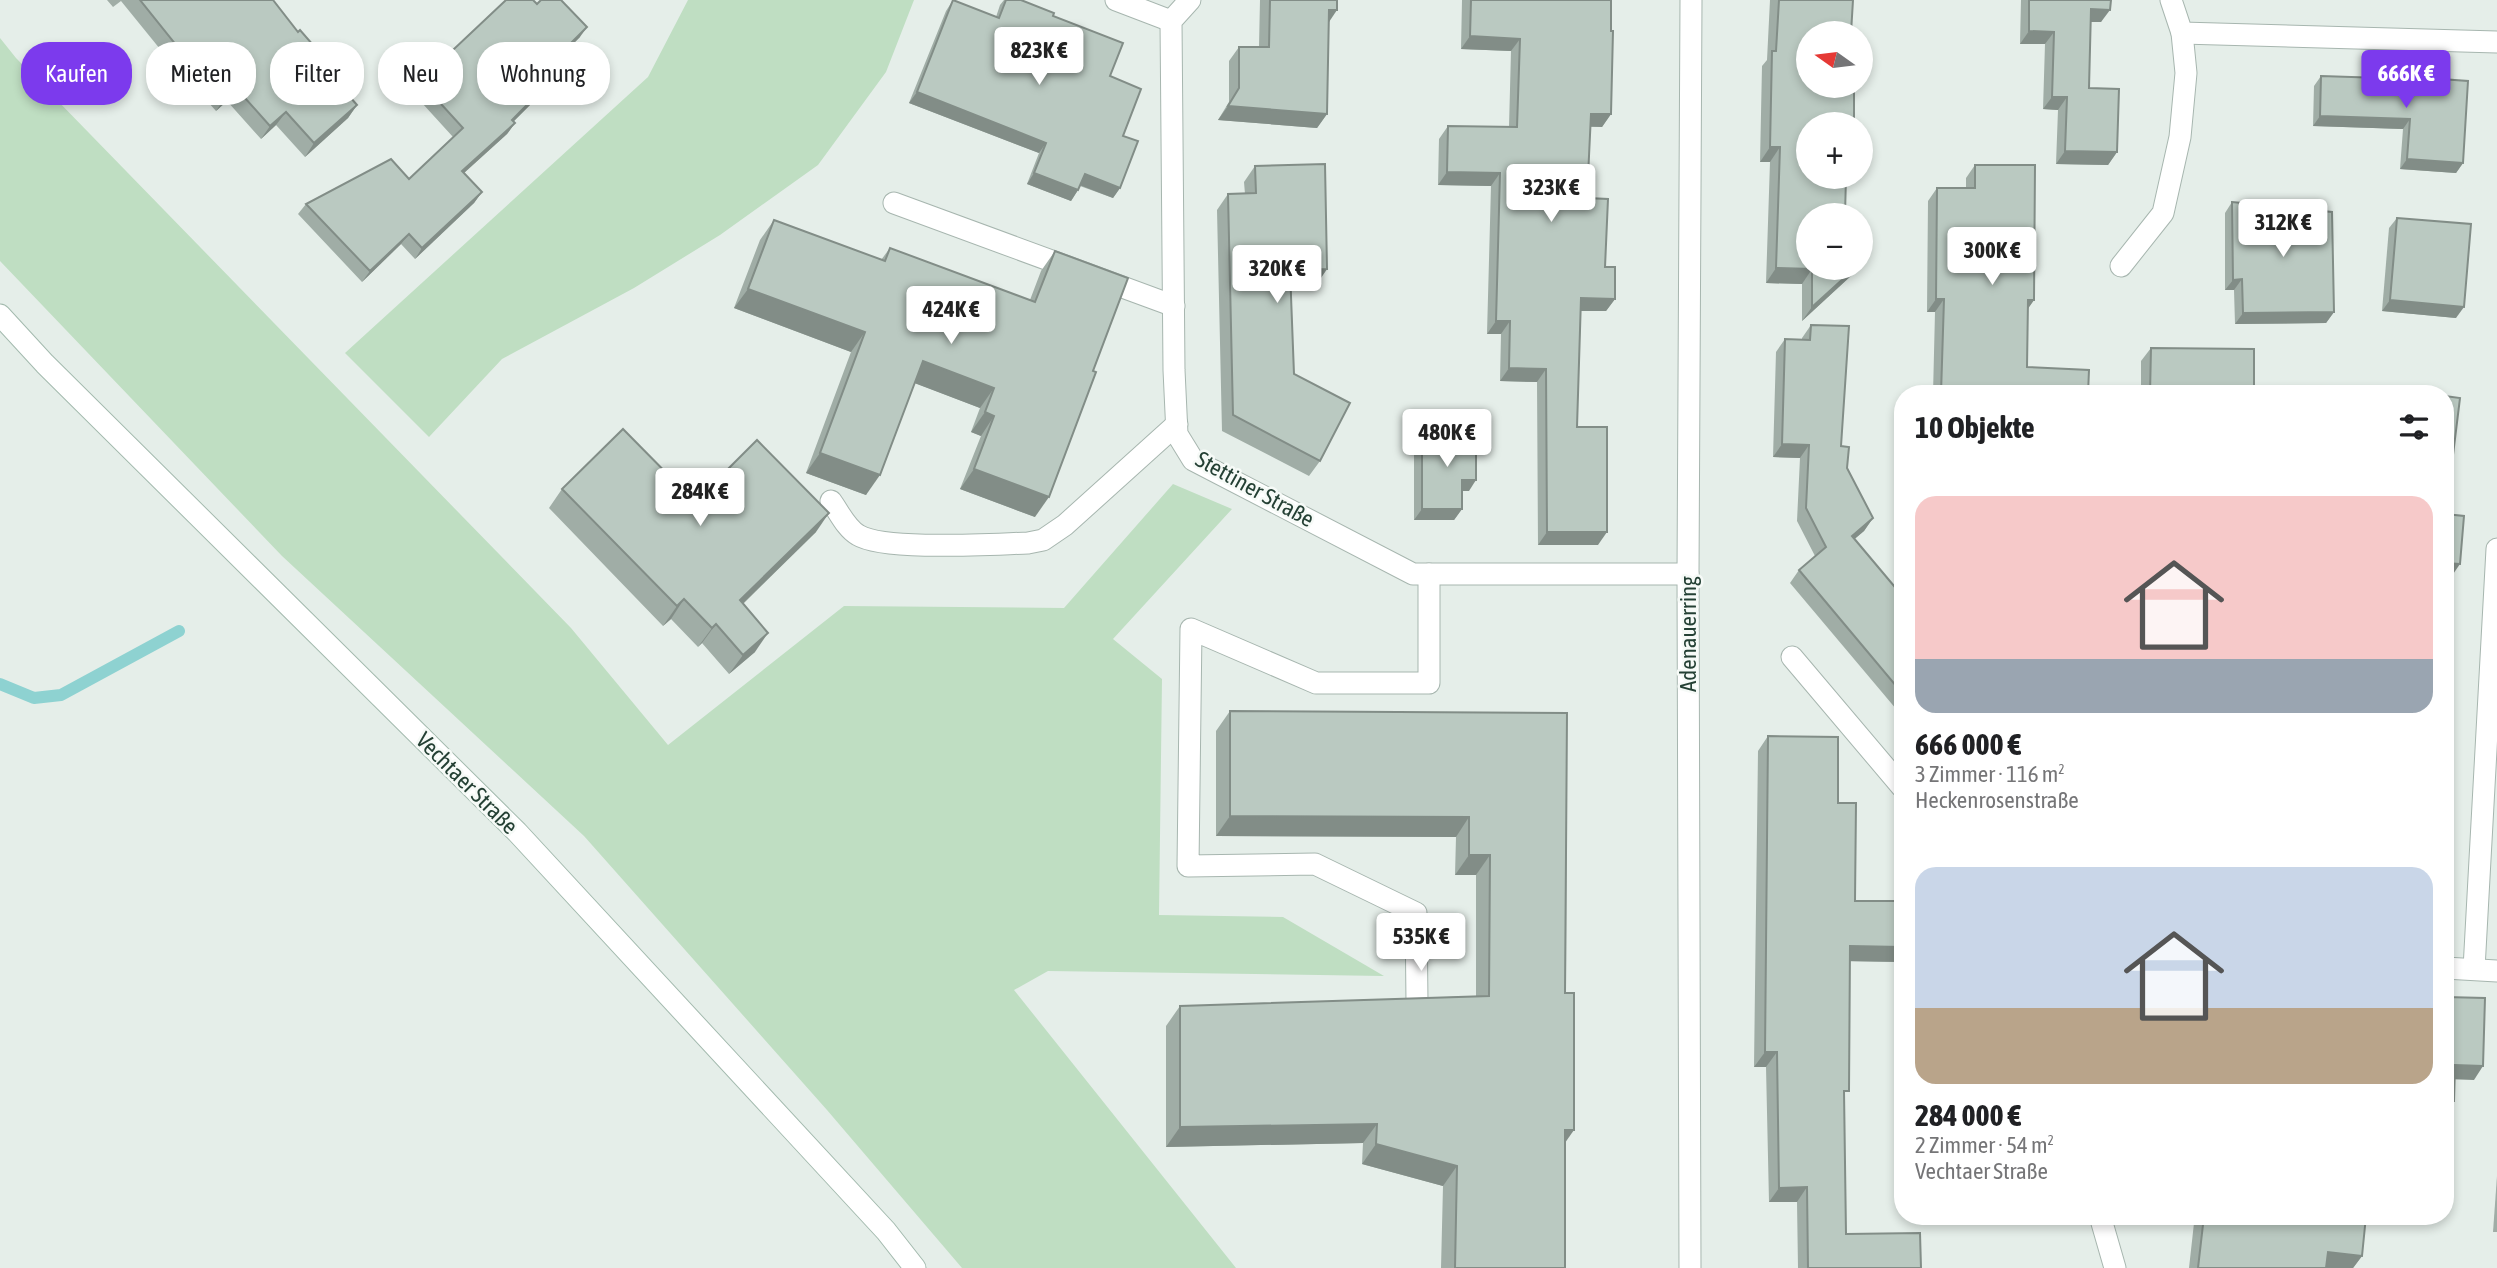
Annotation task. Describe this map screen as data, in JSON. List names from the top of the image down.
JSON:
{
  "streets": {
    "street": ["Stettiner Straße", "Adenauerring", "Vechtaer Straße"]
  },
  "crossings": [
    ["Stettiner Straße", "Adenauerring"]
  ],
  "north": "left",
  "page": {
    "map_buttons": ["+", "−"],
    "price": [
      "823K €",
      "666K €",
      "323K €",
      "312K €",
      "300K €",
      "320K €",
      "424K €",
      "480K €",
      "284K €",
      "535K €"
    ],
    "chip": [
      "Kaufen",
      "Mieten",
      "Filter",
      "Neu",
      "Wohnung"
    ],
    "heading": "10 Objekte",
    "list": [
      {
        "name": "666 000 €",
        "note": "3 Zimmer · 116 m² · Heckenrosenstraße"
      },
      {
        "name": "284 000 €",
        "note": "2 Zimmer · 54 m² · Vechtaer Straße"
      }
    ]
  }
}
